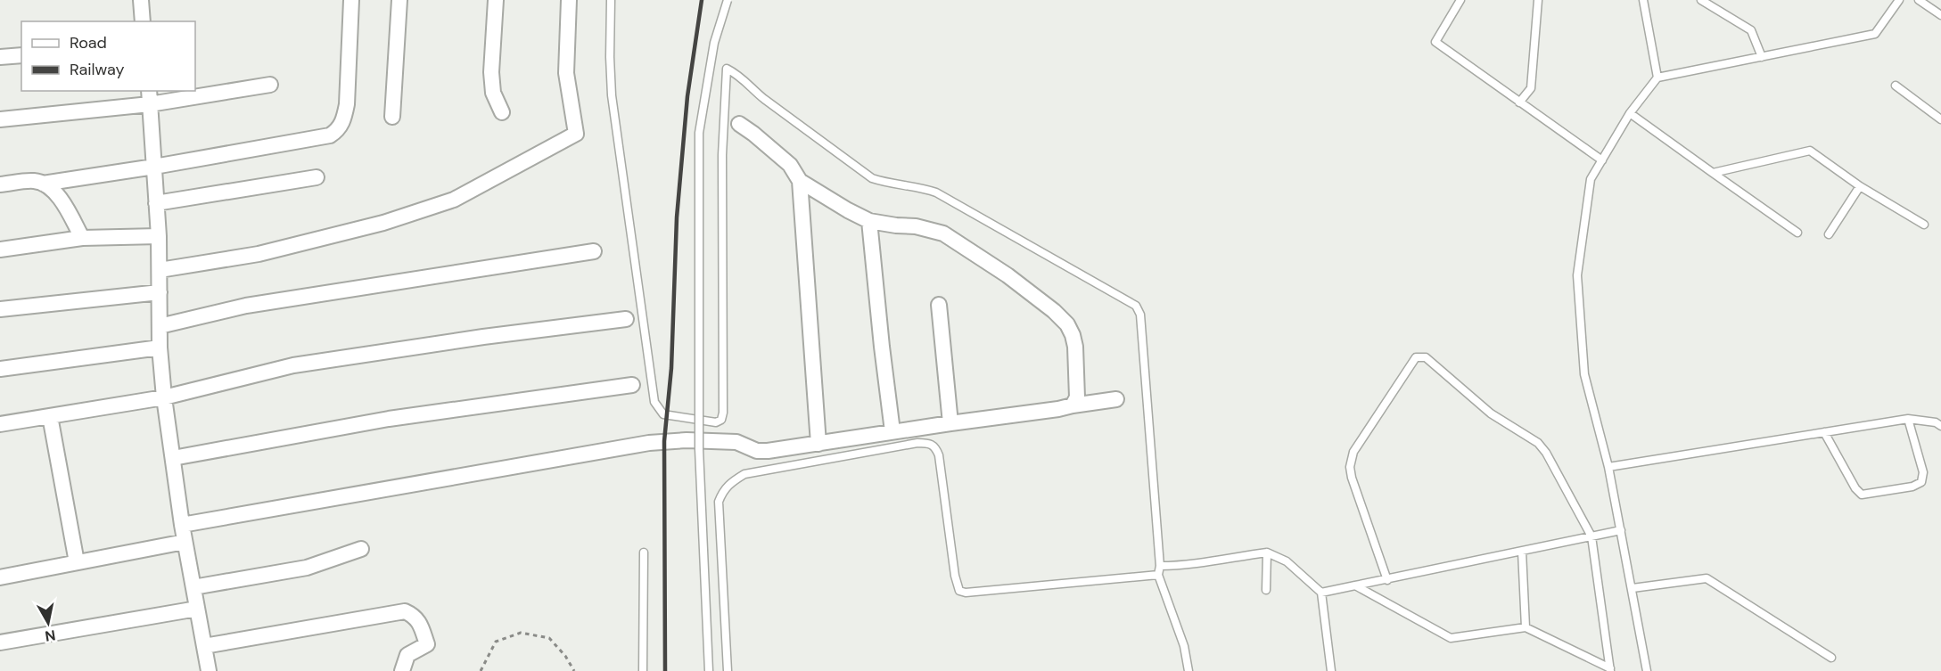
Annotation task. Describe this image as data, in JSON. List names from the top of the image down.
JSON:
{
  "legend": ["Road", "Railway"],
  "north": "bottom"
}
